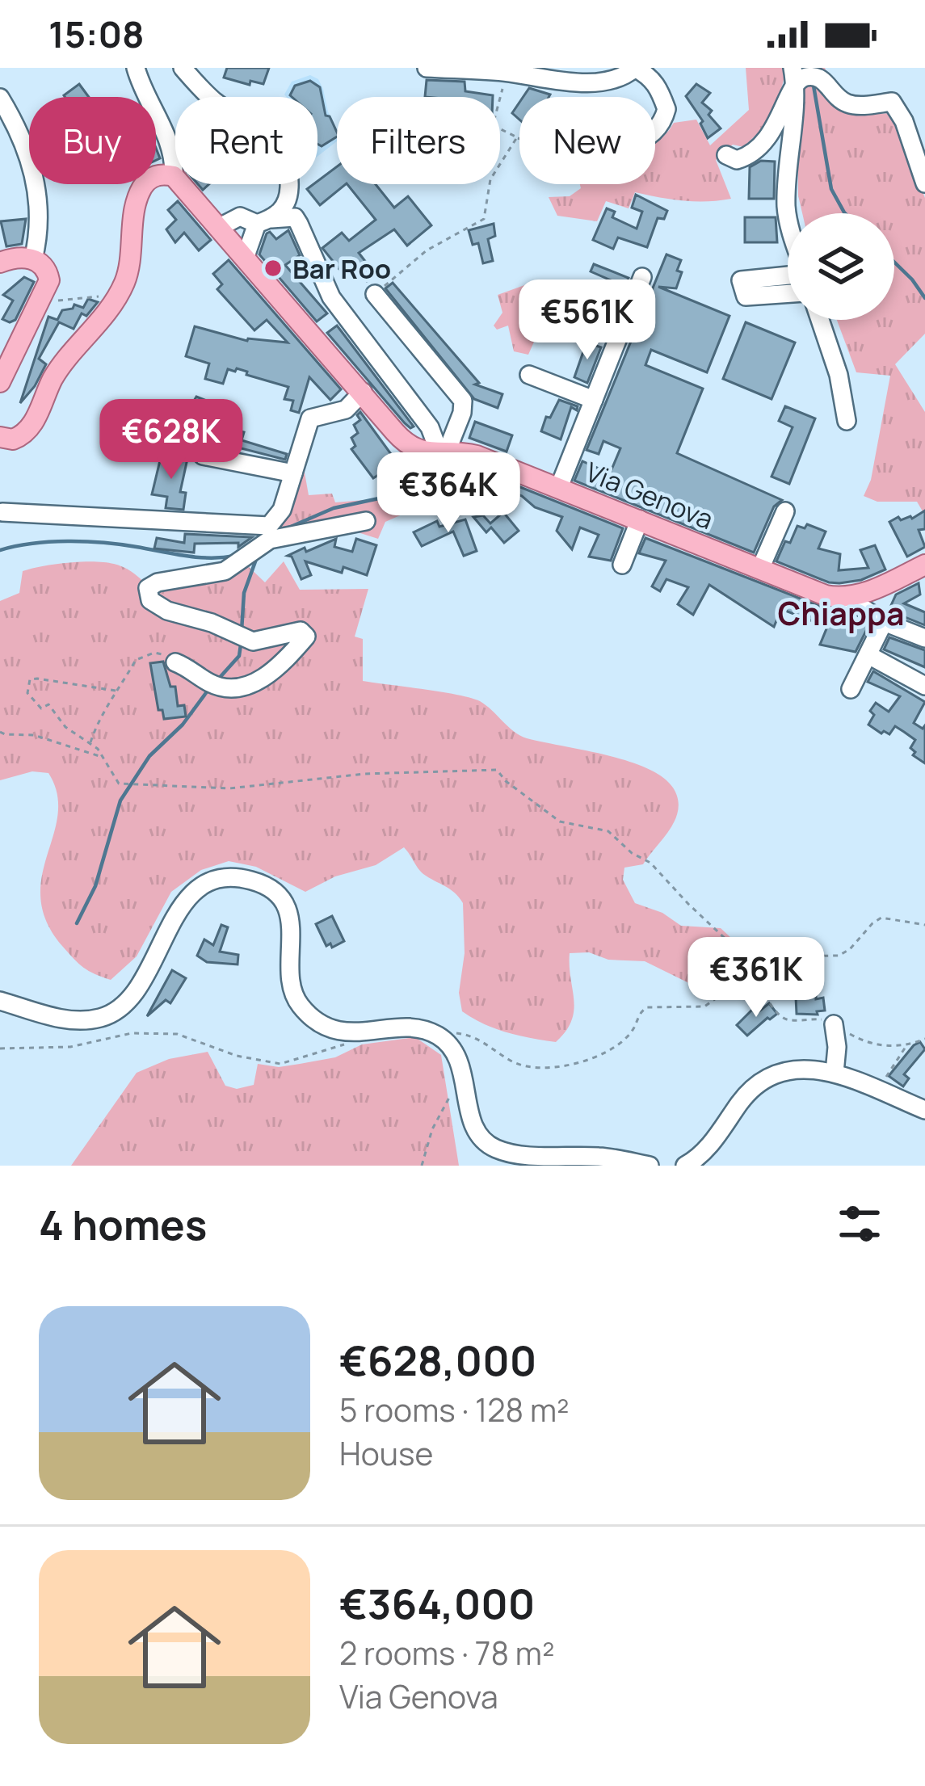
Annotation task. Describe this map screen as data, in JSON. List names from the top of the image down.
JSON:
{
  "streets": {
    "main road": ["Via Genova"]
  },
  "districts": ["Chiappa"],
  "places": ["Bar Roo"],
  "page": {
    "status": "15:08",
    "chip": [
      "Buy",
      "Rent",
      "Filters",
      "New"
    ],
    "price": [
      "€561K",
      "€628K",
      "€364K",
      "€361K"
    ],
    "heading": "4 homes",
    "list": [
      {
        "name": "€628,000",
        "note": "5 rooms · 128 m² · House"
      },
      {
        "name": "€364,000",
        "note": "2 rooms · 78 m² · Via Genova"
      }
    ]
  }
}
